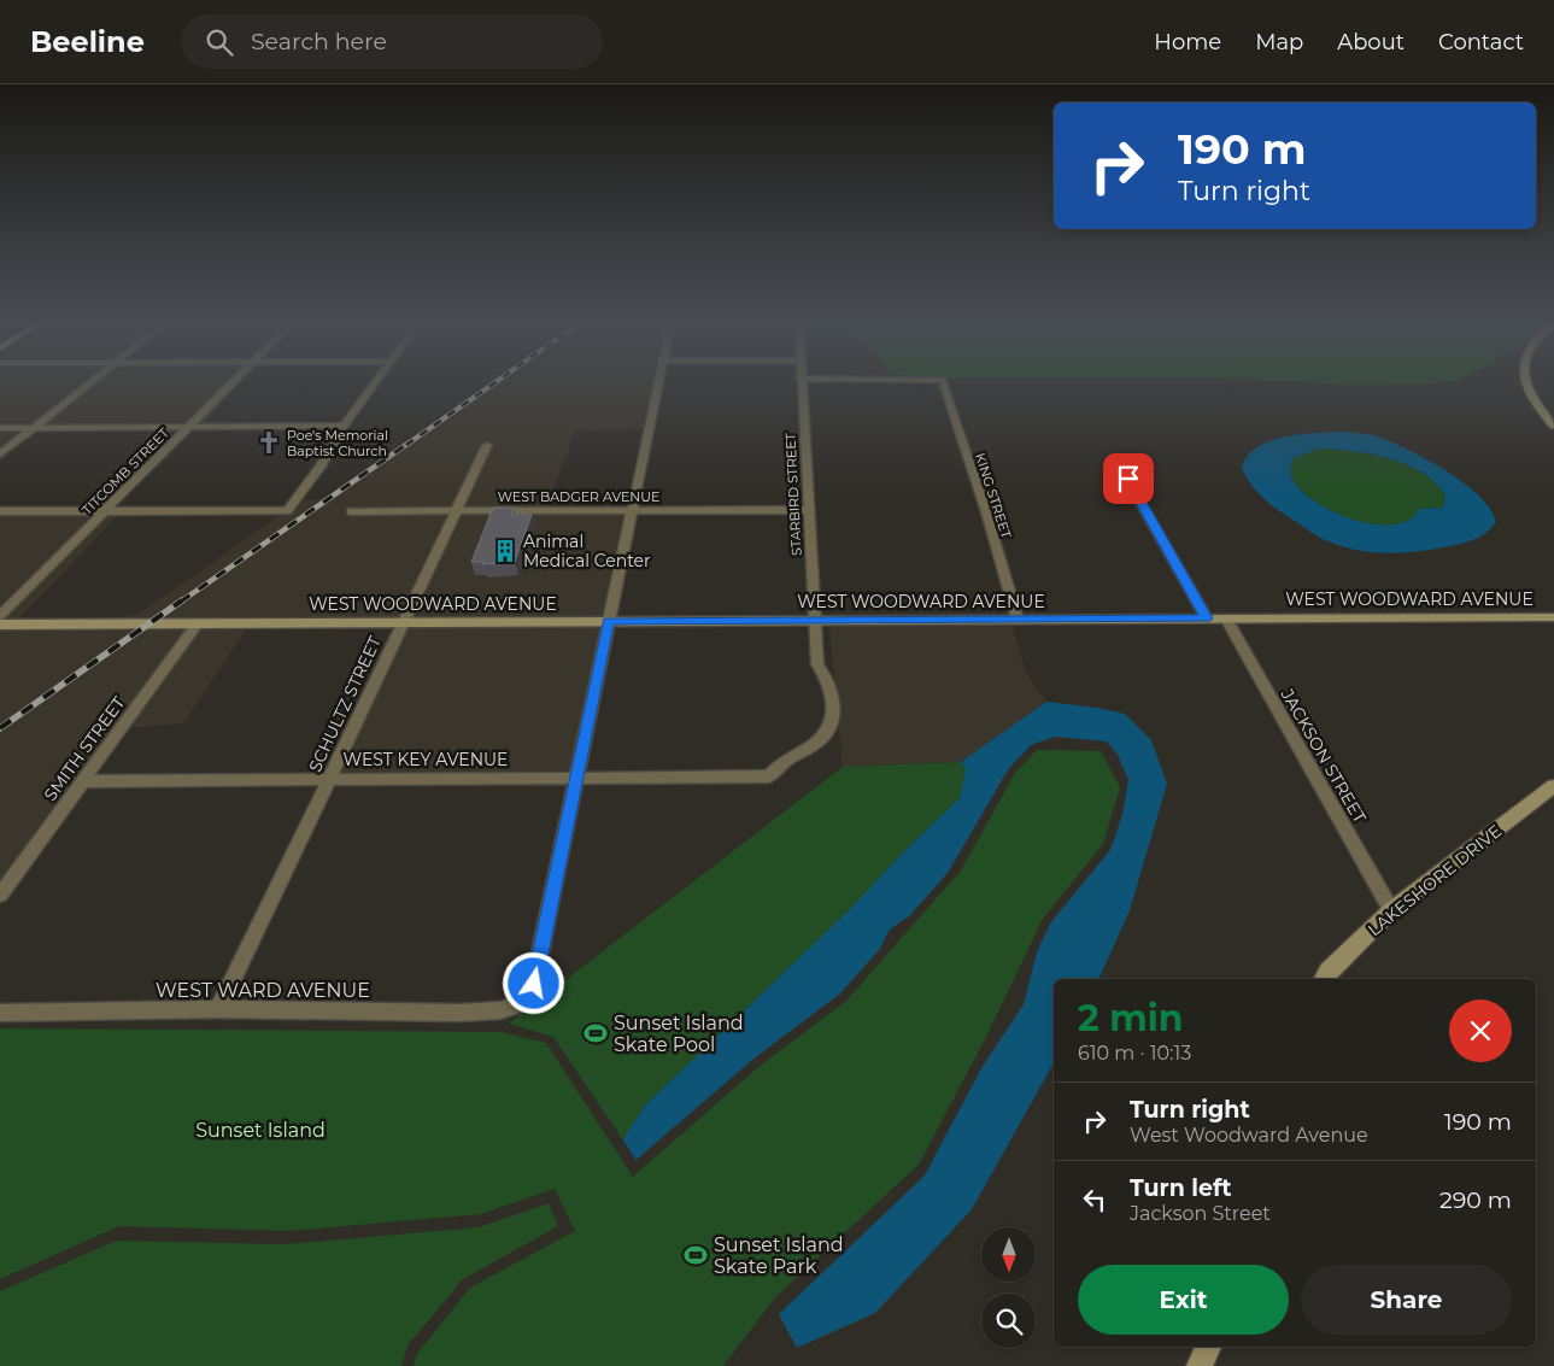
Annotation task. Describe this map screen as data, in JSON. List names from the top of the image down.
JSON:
{
  "streets": {
    "street": [
      "TITCOMB STREET",
      "STARBIRD STREET",
      "KING STREET",
      "WEST BADGER AVENUE",
      "WEST WOODWARD AVENUE",
      "SCHULTZ STREET",
      "SMITH STREET",
      "JACKSON STREET",
      "WEST KEY AVENUE",
      "LAKESHORE DRIVE",
      "WEST WARD AVENUE"
    ]
  },
  "crossings": [
    ["STARBIRD STREET", "WEST BADGER AVENUE"],
    ["STARBIRD STREET", "WEST WOODWARD AVENUE"],
    ["STARBIRD STREET", "WEST KEY AVENUE"],
    ["KING STREET", "WEST WOODWARD AVENUE"],
    ["WEST BADGER AVENUE", "SCHULTZ STREET"],
    ["WEST WOODWARD AVENUE", "SCHULTZ STREET"],
    ["WEST WOODWARD AVENUE", "SMITH STREET"],
    ["WEST WOODWARD AVENUE", "JACKSON STREET"],
    ["SCHULTZ STREET", "WEST KEY AVENUE"],
    ["SCHULTZ STREET", "WEST WARD AVENUE"],
    ["SMITH STREET", "WEST KEY AVENUE"],
    ["JACKSON STREET", "LAKESHORE DRIVE"],
    ["WEST KEY AVENUE", "WEST WARD AVENUE"]
  ],
  "parks": ["Sunset Island"],
  "places": {
    "church": ["Poe's Memorial Baptist Church"],
    "building": ["Animal Medical Center"],
    "sports": ["Sunset Island Skate Pool", "Sunset Island Skate Park"]
  },
  "north": "bottom",
  "page": {
    "header": "Beeline",
    "search": "Search here",
    "nav": [
      "Home",
      "Map",
      "About",
      "Contact"
    ],
    "turn": ["190 m", "Turn right"],
    "heading": ["2 min", "610 m · 10:13"],
    "list": [
      {
        "name": "Turn right",
        "note": "West Woodward Avenue",
        "value": "190 m"
      },
      {
        "name": "Turn left",
        "note": "Jackson Street",
        "value": "290 m"
      }
    ],
    "buttons": ["Exit", "Share"]
  }
}
